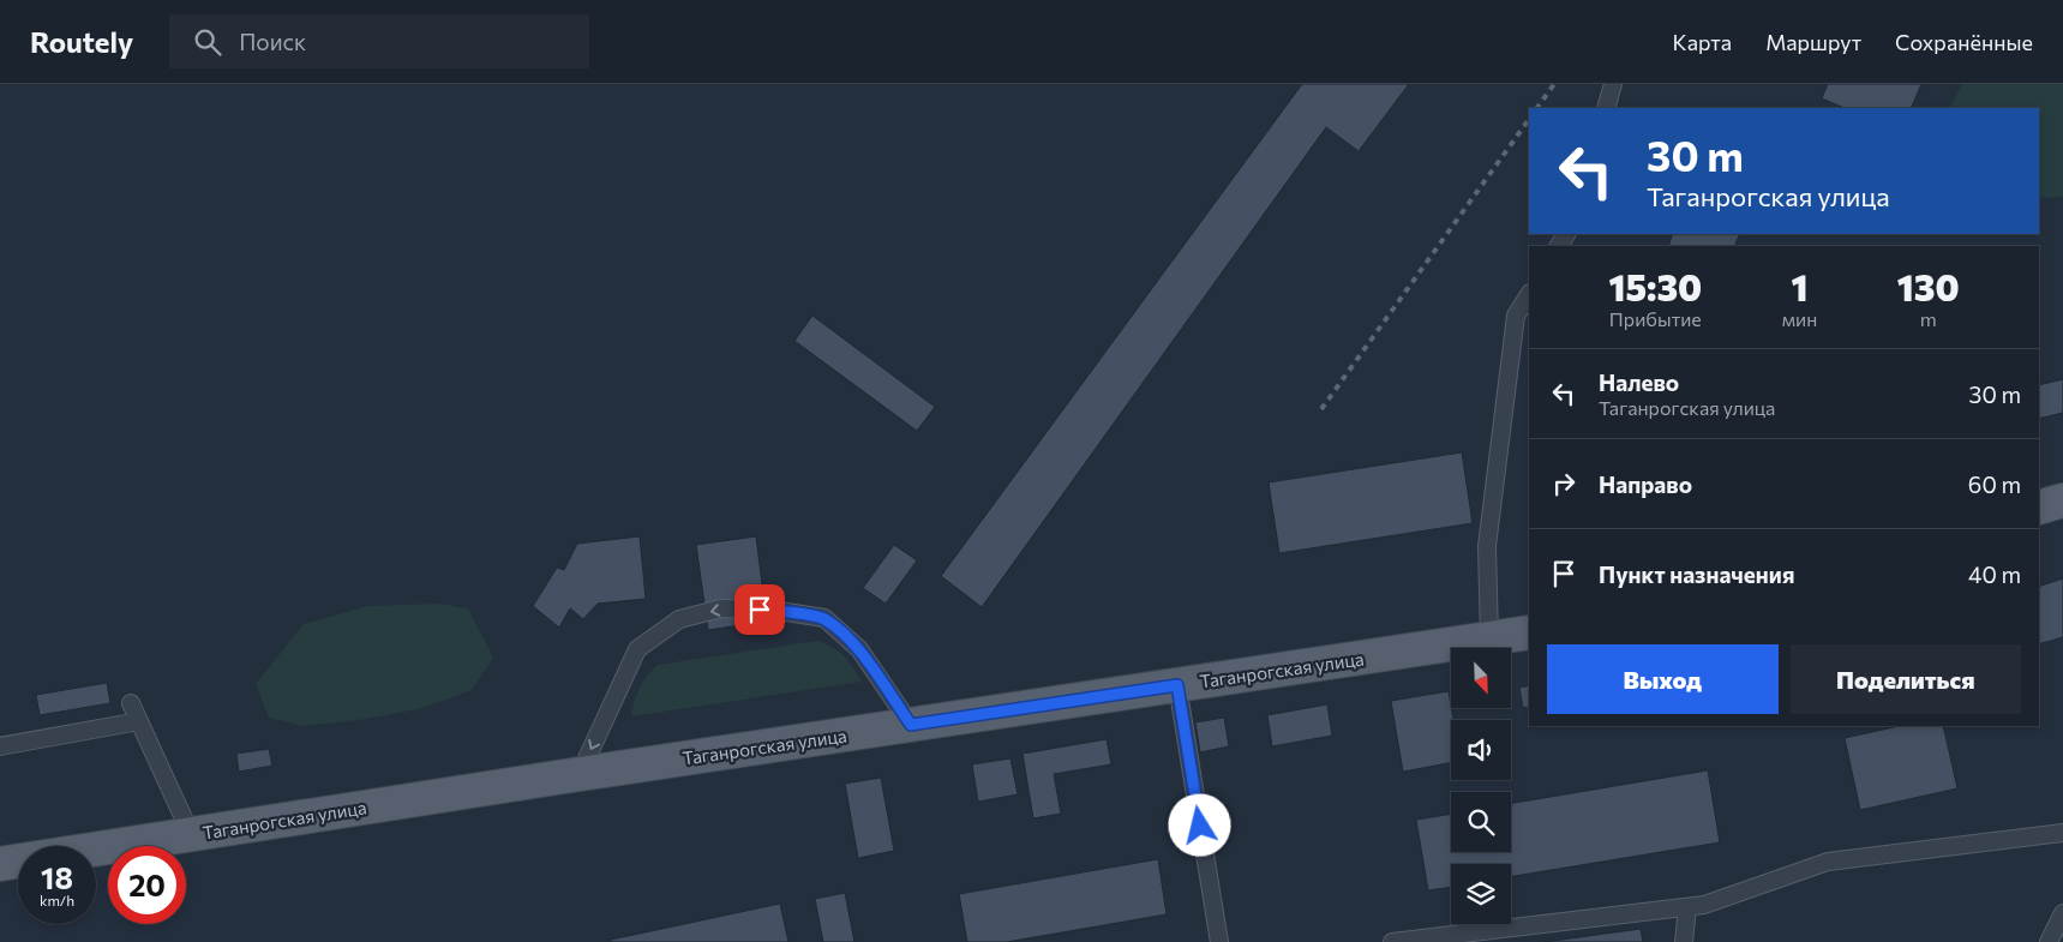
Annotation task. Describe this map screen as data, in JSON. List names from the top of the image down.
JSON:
{
  "streets": {
    "main road": ["Таганрогская улица"]
  },
  "north": "bottom right",
  "page": {
    "header": "Routely",
    "search": "Поиск",
    "nav": ["Карта", "Маршрут", "Сохранённые"],
    "turn": ["30 m", "Таганрогская улица"],
    "eta": [
      "15:30",
      "Прибытие",
      "1",
      "мин",
      "130",
      "m"
    ],
    "list": [
      {
        "name": "Налево",
        "note": "Таганрогская улица",
        "value": "30 m"
      },
      {
        "name": "Направо",
        "value": "60 m"
      },
      {
        "name": "Пункт назначения",
        "value": "40 m"
      }
    ],
    "buttons": ["Выход", "Поделиться"],
    "speed": "18 km/h",
    "limit": "20"
  }
}
